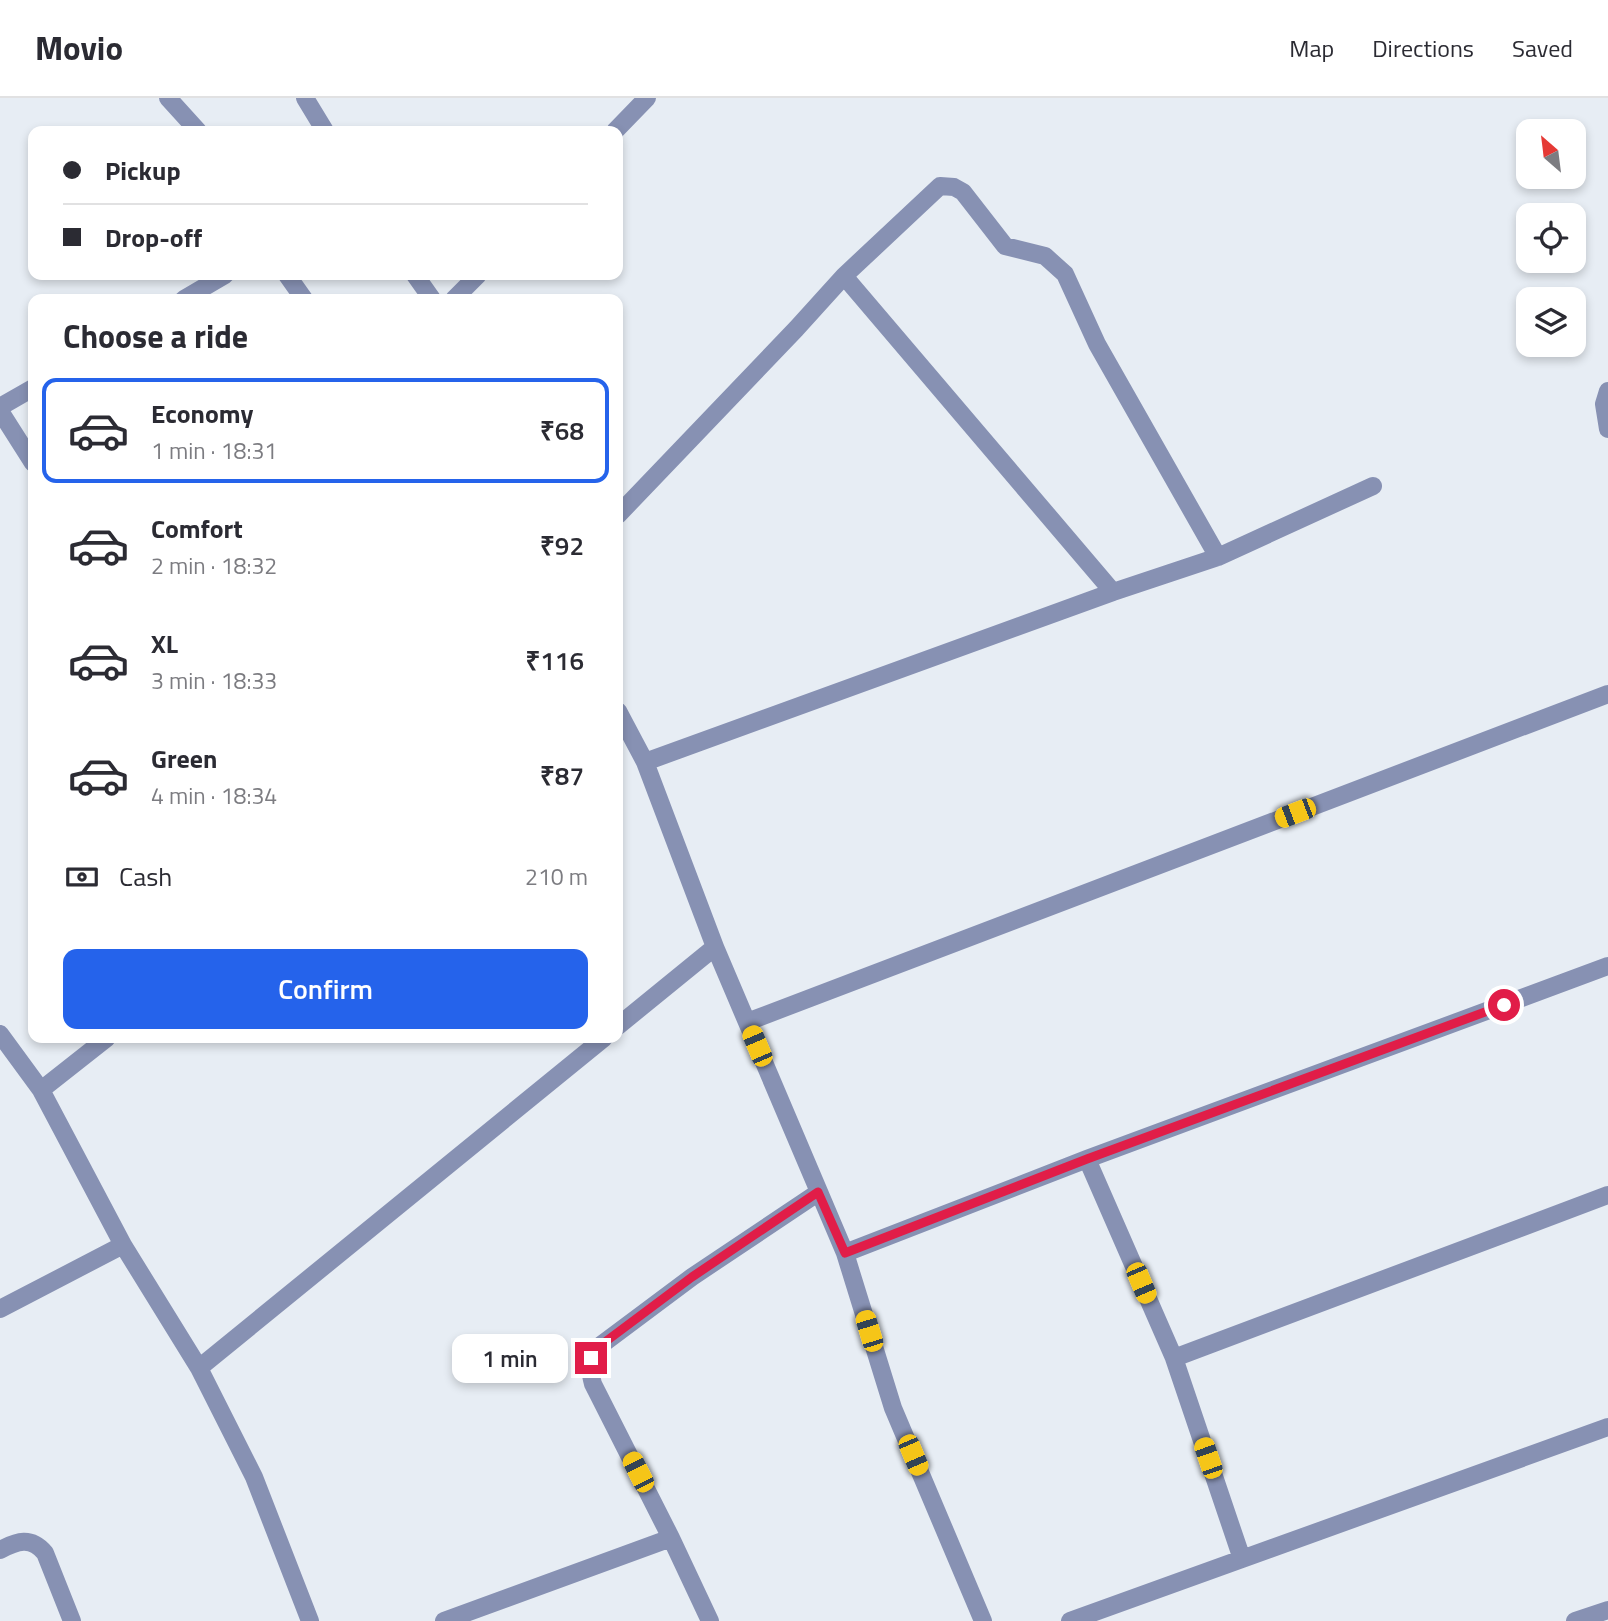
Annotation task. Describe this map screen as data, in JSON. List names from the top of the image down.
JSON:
{
  "north": "top left",
  "page": {
    "header": "Movio",
    "nav": ["Map", "Directions", "Saved"],
    "banner": ["Pickup", "Drop-off"],
    "heading": "Choose a ride",
    "list": [
      {
        "name": "Economy",
        "note": "1 min · 18:31",
        "value": "₹68"
      },
      {
        "name": "Comfort",
        "note": "2 min · 18:32",
        "value": "₹92"
      },
      {
        "name": "XL",
        "note": "3 min · 18:33",
        "value": "₹116"
      },
      {
        "name": "Green",
        "note": "4 min · 18:34",
        "value": "₹87"
      }
    ],
    "pay": ["Cash", "210 m"],
    "buttons": "Confirm",
    "bubble": "1 min"
  }
}
